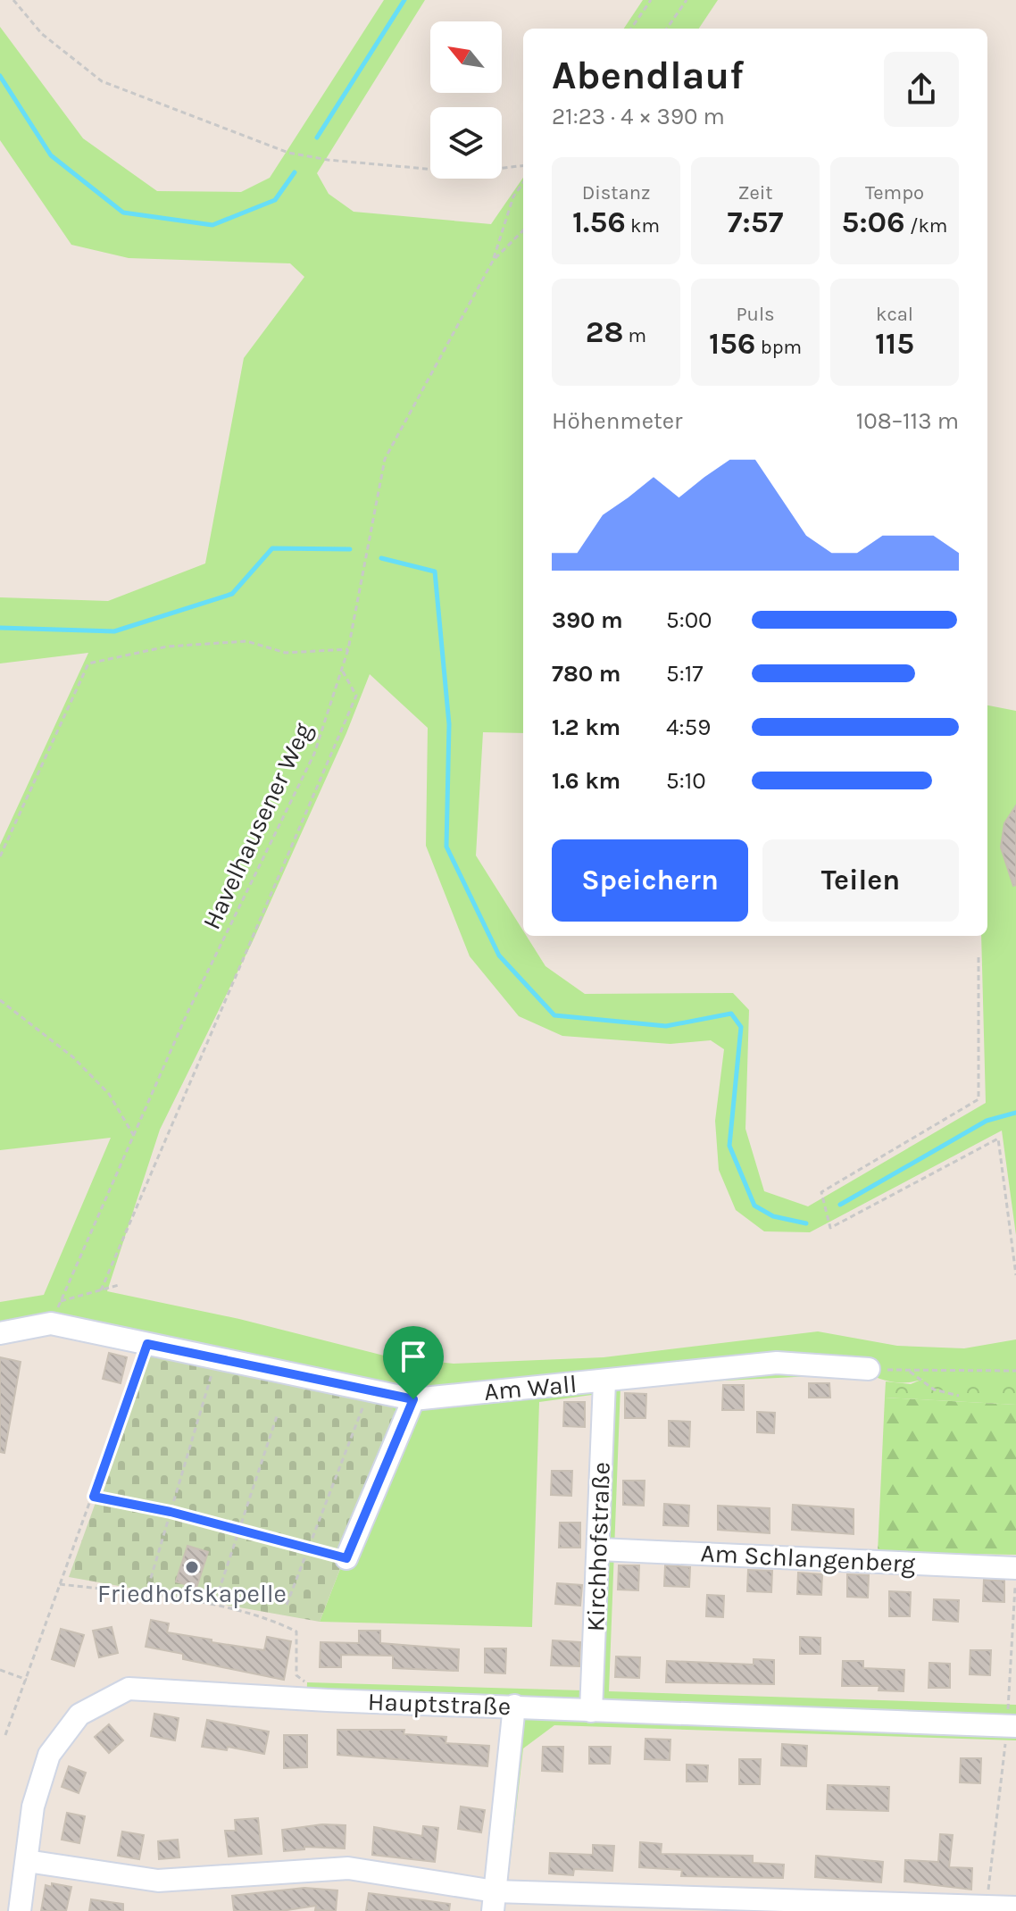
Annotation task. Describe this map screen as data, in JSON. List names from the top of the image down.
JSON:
{
  "streets": {
    "street": [
      "Am Wall",
      "Kirchhofstraße",
      "Am Schlangenberg",
      "Hauptstraße"
    ],
    "path": ["Havelhausener Weg"]
  },
  "crossings": [
    ["Havelhausener Weg", "Am Wall"],
    ["Am Wall", "Kirchhofstraße"],
    ["Kirchhofstraße", "Am Schlangenberg"],
    ["Kirchhofstraße", "Hauptstraße"]
  ],
  "places": ["Friedhofskapelle"],
  "north": "top left",
  "page": {
    "heading": ["Abendlauf", "21:23 · 4 × 390 m"],
    "stats": [
      ["Distanz", "1.56 km"],
      ["Zeit", "7:57"],
      ["Tempo", "5:06 /km"],
      ["28 m"],
      ["Puls", "156 bpm"],
      ["kcal", "115"]
    ],
    "chart": ["Höhenmeter", "108–113 m"],
    "list": [
      {
        "name": "390 m",
        "note": "5:00"
      },
      {
        "name": "780 m",
        "note": "5:17"
      },
      {
        "name": "1.2 km",
        "note": "4:59"
      },
      {
        "name": "1.6 km",
        "note": "5:10"
      }
    ],
    "buttons": ["Speichern", "Teilen"]
  }
}
